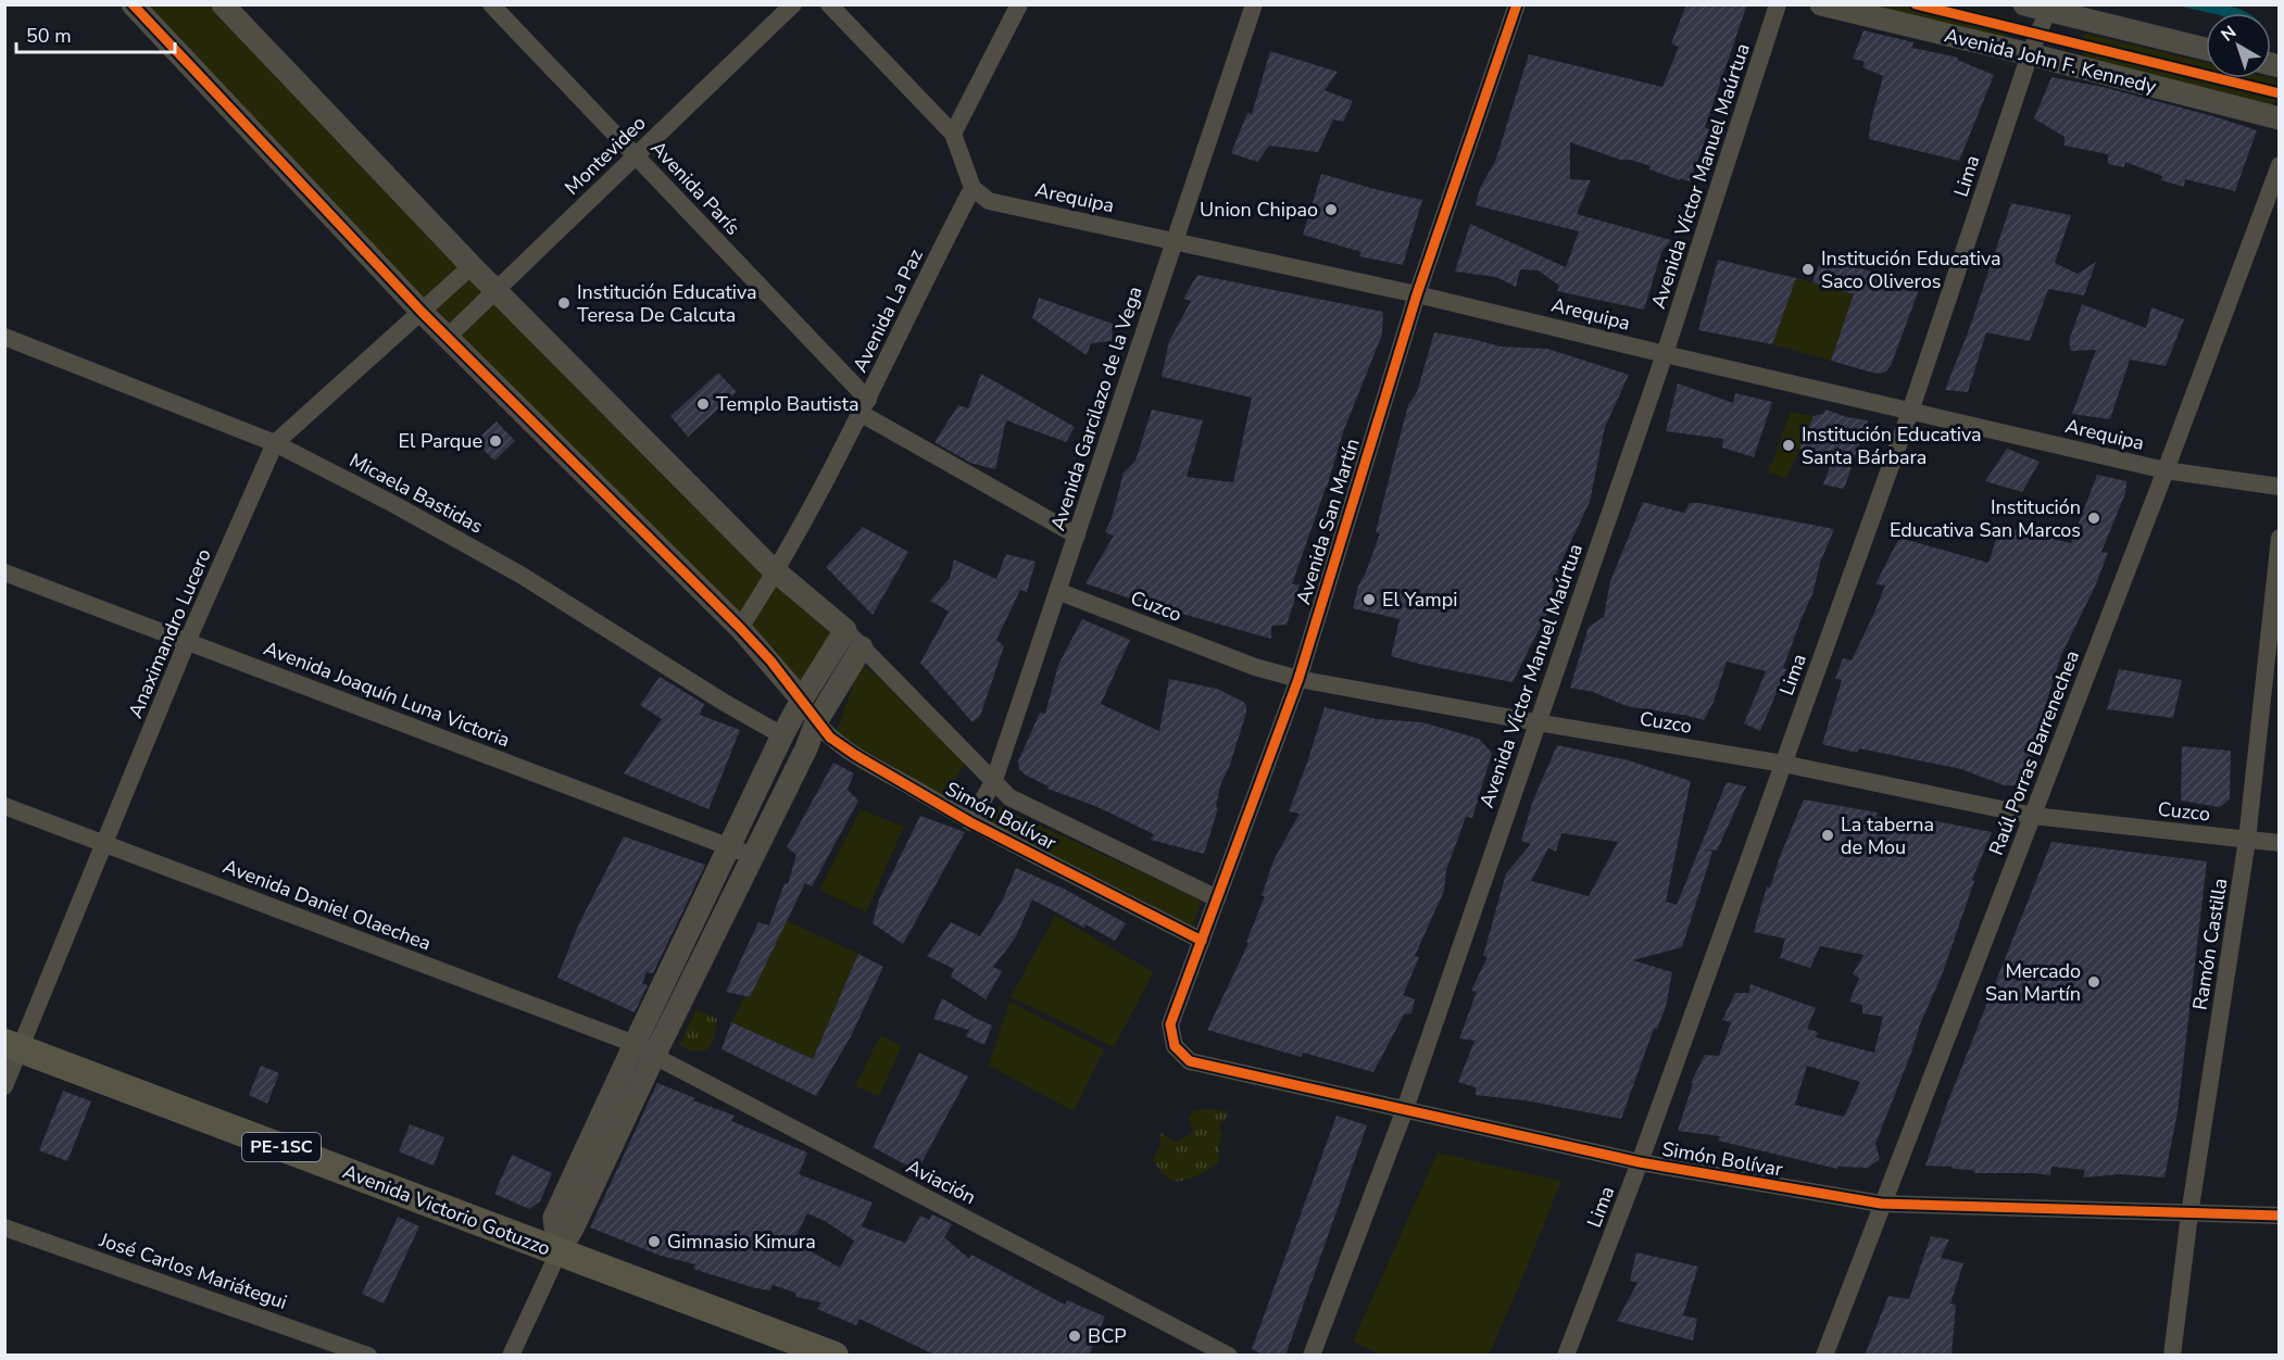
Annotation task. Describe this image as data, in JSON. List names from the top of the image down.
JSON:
{
  "streets": {
    "main road": ["PE-1SC", "Avenida Victorio Gotuzzo"],
    "street": [
      "Avenida John F. Kennedy",
      "Montevideo",
      "Avenida Víctor Manuel Maúrtua",
      "Lima",
      "Avenida París",
      "Arequipa",
      "Avenida La Paz",
      "Avenida Garcilazo de la Vega",
      "Micaela Bastidas",
      "Avenida San Martín",
      "Cuzco",
      "Anaximandro Lucero",
      "Avenida Joaquín Luna Victoria",
      "Raúl Porras Barrenechea",
      "Simón Bolívar",
      "Avenida Daniel Olaechea",
      "Ramón Castilla",
      "Aviación",
      "José Carlos Mariátegui"
    ]
  },
  "crossings": [
    ["Avenida John F. Kennedy", "Lima"],
    ["Montevideo", "Avenida París"],
    ["Avenida Víctor Manuel Maúrtua", "Arequipa"],
    ["Avenida Víctor Manuel Maúrtua", "Cuzco"],
    ["Avenida Víctor Manuel Maúrtua", "Simón Bolívar"],
    ["Lima", "Arequipa"],
    ["Lima", "Cuzco"],
    ["Lima", "Simón Bolívar"],
    ["Avenida París", "Avenida La Paz"],
    ["Arequipa", "Avenida La Paz"],
    ["Arequipa", "Avenida Garcilazo de la Vega"],
    ["Arequipa", "Avenida San Martín"],
    ["Arequipa", "Raúl Porras Barrenechea"],
    ["Avenida Garcilazo de la Vega", "Cuzco"],
    ["Avenida Garcilazo de la Vega", "Simón Bolívar"],
    ["Micaela Bastidas", "Anaximandro Lucero"],
    ["Avenida San Martín", "Cuzco"],
    ["Avenida San Martín", "Simón Bolívar"],
    ["Cuzco", "Raúl Porras Barrenechea"],
    ["Cuzco", "Ramón Castilla"],
    ["Anaximandro Lucero", "Avenida Joaquín Luna Victoria"],
    ["Anaximandro Lucero", "Avenida Daniel Olaechea"],
    ["Anaximandro Lucero", "Avenida Victorio Gotuzzo"],
    ["Raúl Porras Barrenechea", "Simón Bolívar"],
    ["Simón Bolívar", "Ramón Castilla"],
    ["Avenida Daniel Olaechea", "Aviación"],
    ["PE-1SC", "Avenida Victorio Gotuzzo"]
  ],
  "places": [
    "Union Chipao",
    "Institución Educativa Saco Oliveros",
    "Institución Educativa Teresa De Calcuta",
    "Templo Bautista",
    "El Parque",
    "Institución Educativa Santa Bárbara",
    "Institución Educativa San Marcos",
    "El Yampi",
    "La taberna de Mou",
    "Mercado San Martín",
    "Gimnasio Kimura",
    "BCP"
  ],
  "scale_bar": "50 m",
  "north": "top left"
}
